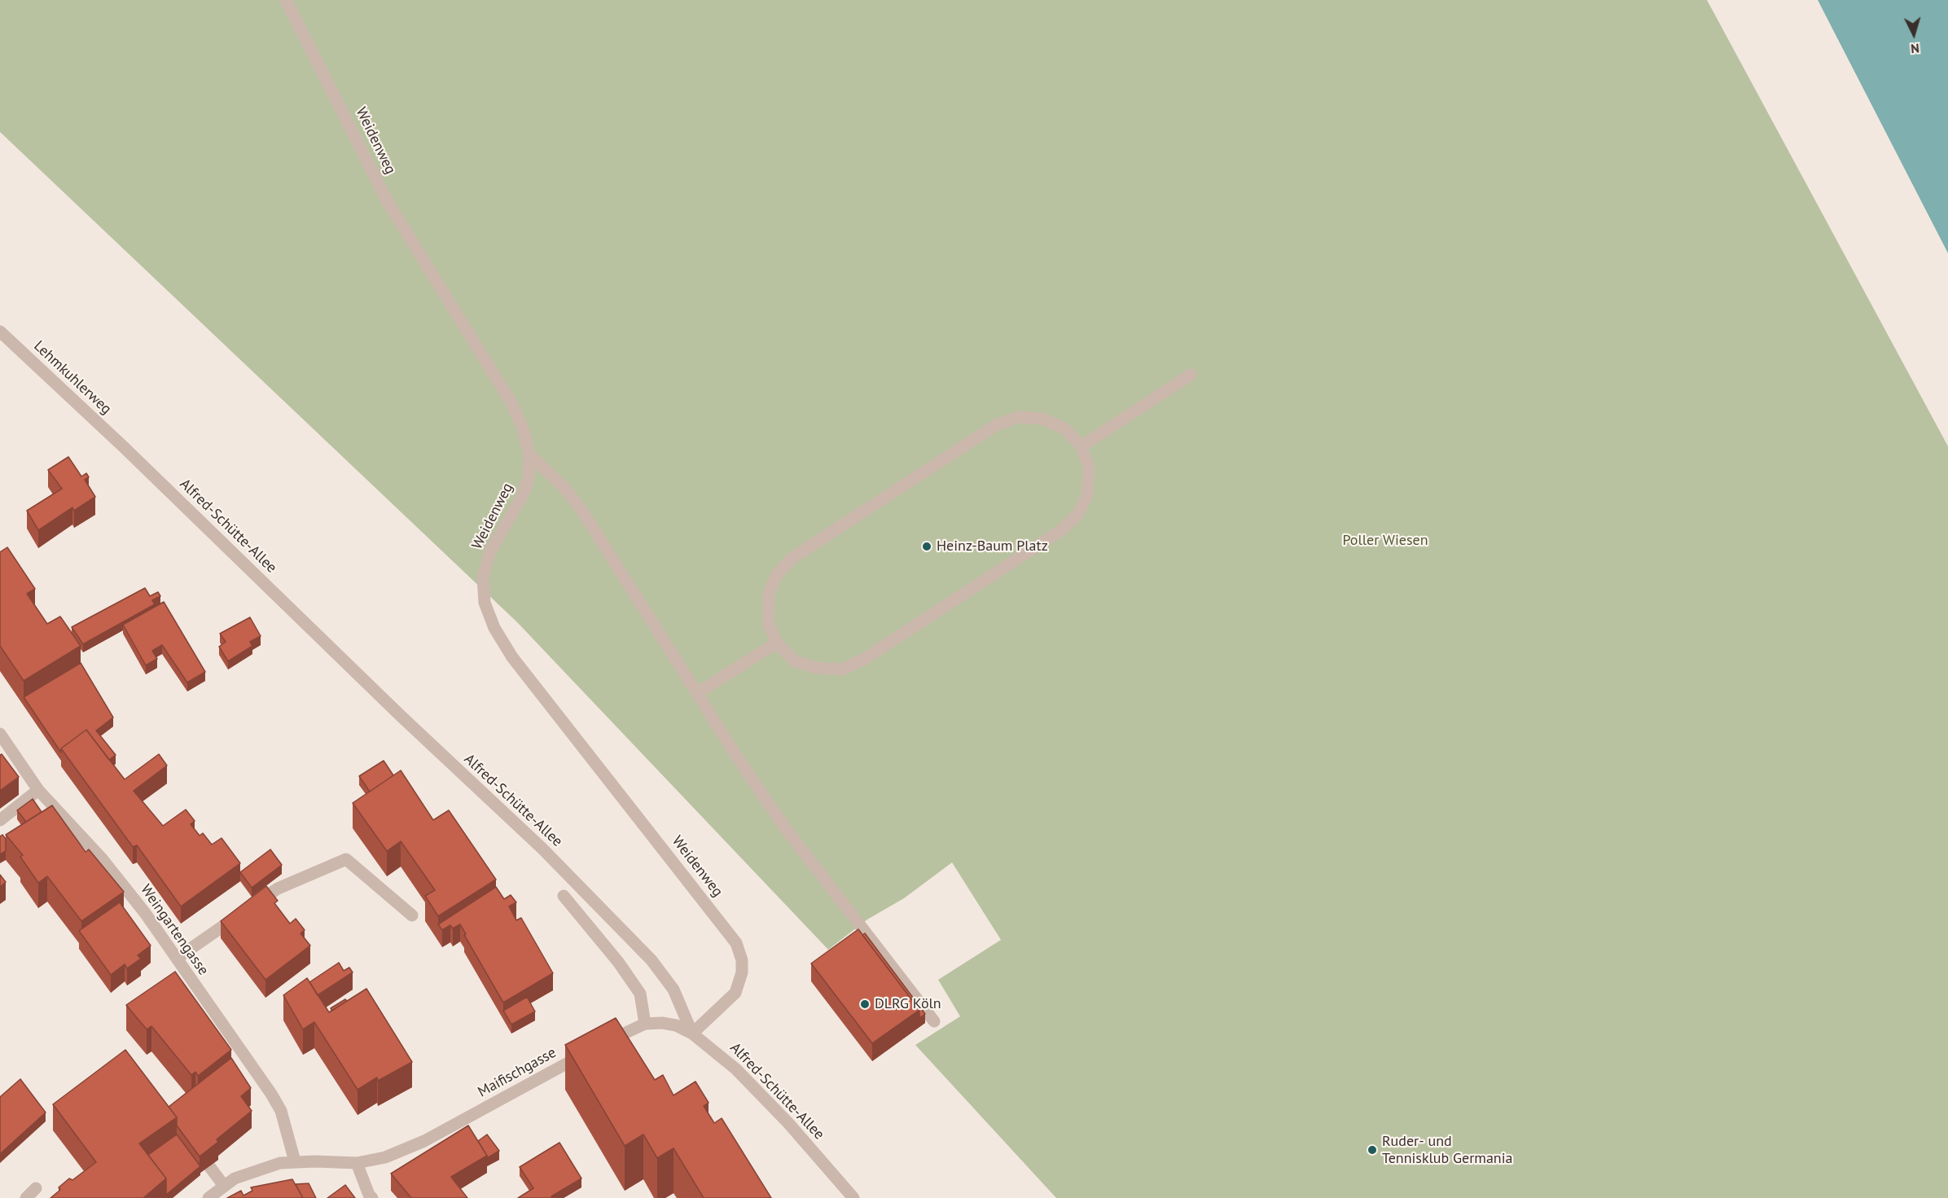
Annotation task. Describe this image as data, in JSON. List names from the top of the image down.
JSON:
{
  "streets": {
    "street": [
      "Weidenweg",
      "Lehmkuhlerweg",
      "Alfred-Schütte-Allee",
      "Weingartengasse",
      "Maifischgasse"
    ]
  },
  "crossings": [
    ["Weidenweg", "Alfred-Schütte-Allee"],
    ["Weidenweg", "Maifischgasse"],
    ["Lehmkuhlerweg", "Alfred-Schütte-Allee"],
    ["Alfred-Schütte-Allee", "Maifischgasse"],
    ["Weingartengasse", "Maifischgasse"]
  ],
  "parks": ["Poller Wiesen"],
  "places": ["Heinz-Baum Platz", "DLRG Köln", "Ruder- und Tennisklub Germania"],
  "north": "bottom"
}
